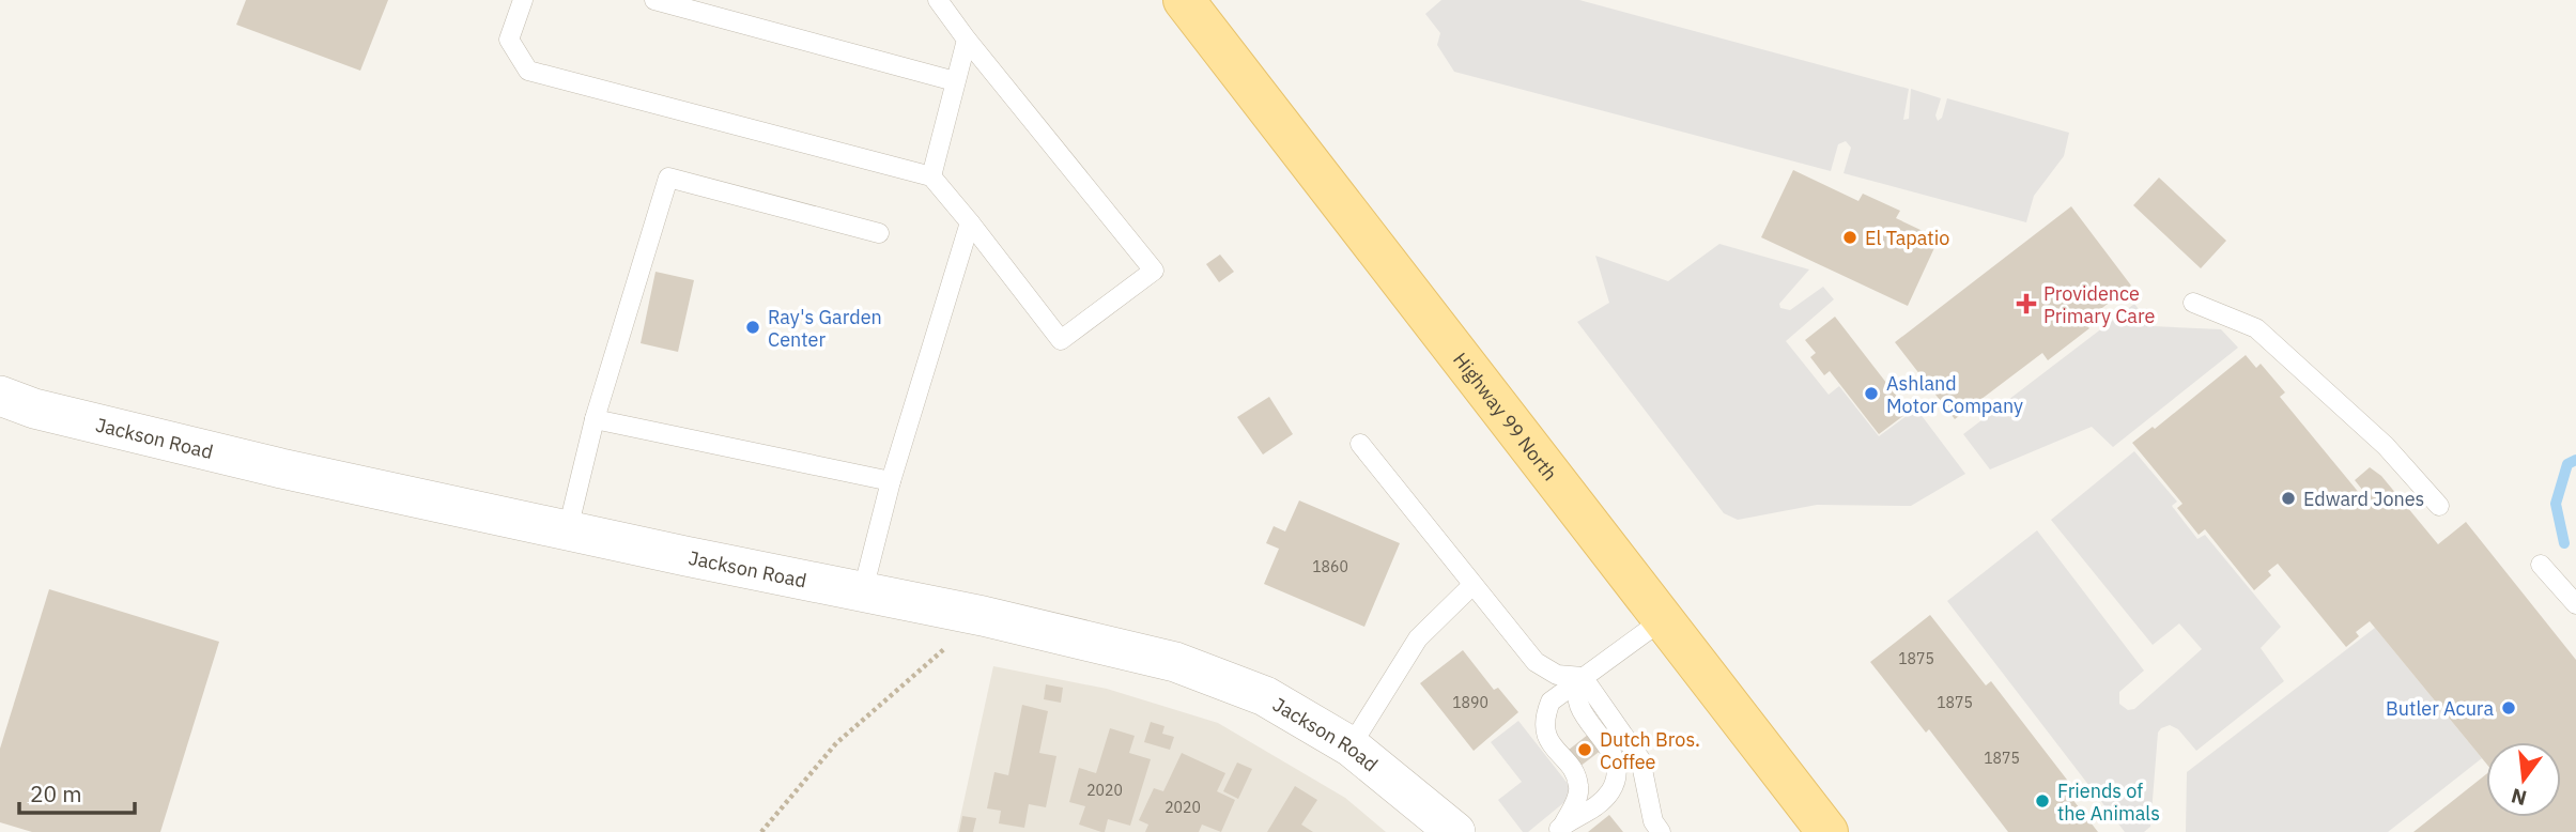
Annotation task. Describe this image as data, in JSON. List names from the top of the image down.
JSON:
{
  "streets": {
    "main road": ["Highway 99 North"],
    "street": ["Jackson Road"]
  },
  "places": {
    "other": [
      "El Tapatio",
      "Ray's Garden Center",
      "Ashland Motor Company",
      "Edward Jones",
      "Butler Acura",
      "Dutch Bros. Coffee",
      "Friends of the Animals"
    ],
    "health": ["Providence Primary Care"]
  },
  "house_numbers": [
    "1860",
    "1875",
    "1890",
    "1875",
    "1875",
    "2020",
    "2020"
  ],
  "scale_bar": "20 m",
  "north": "bottom"
}
